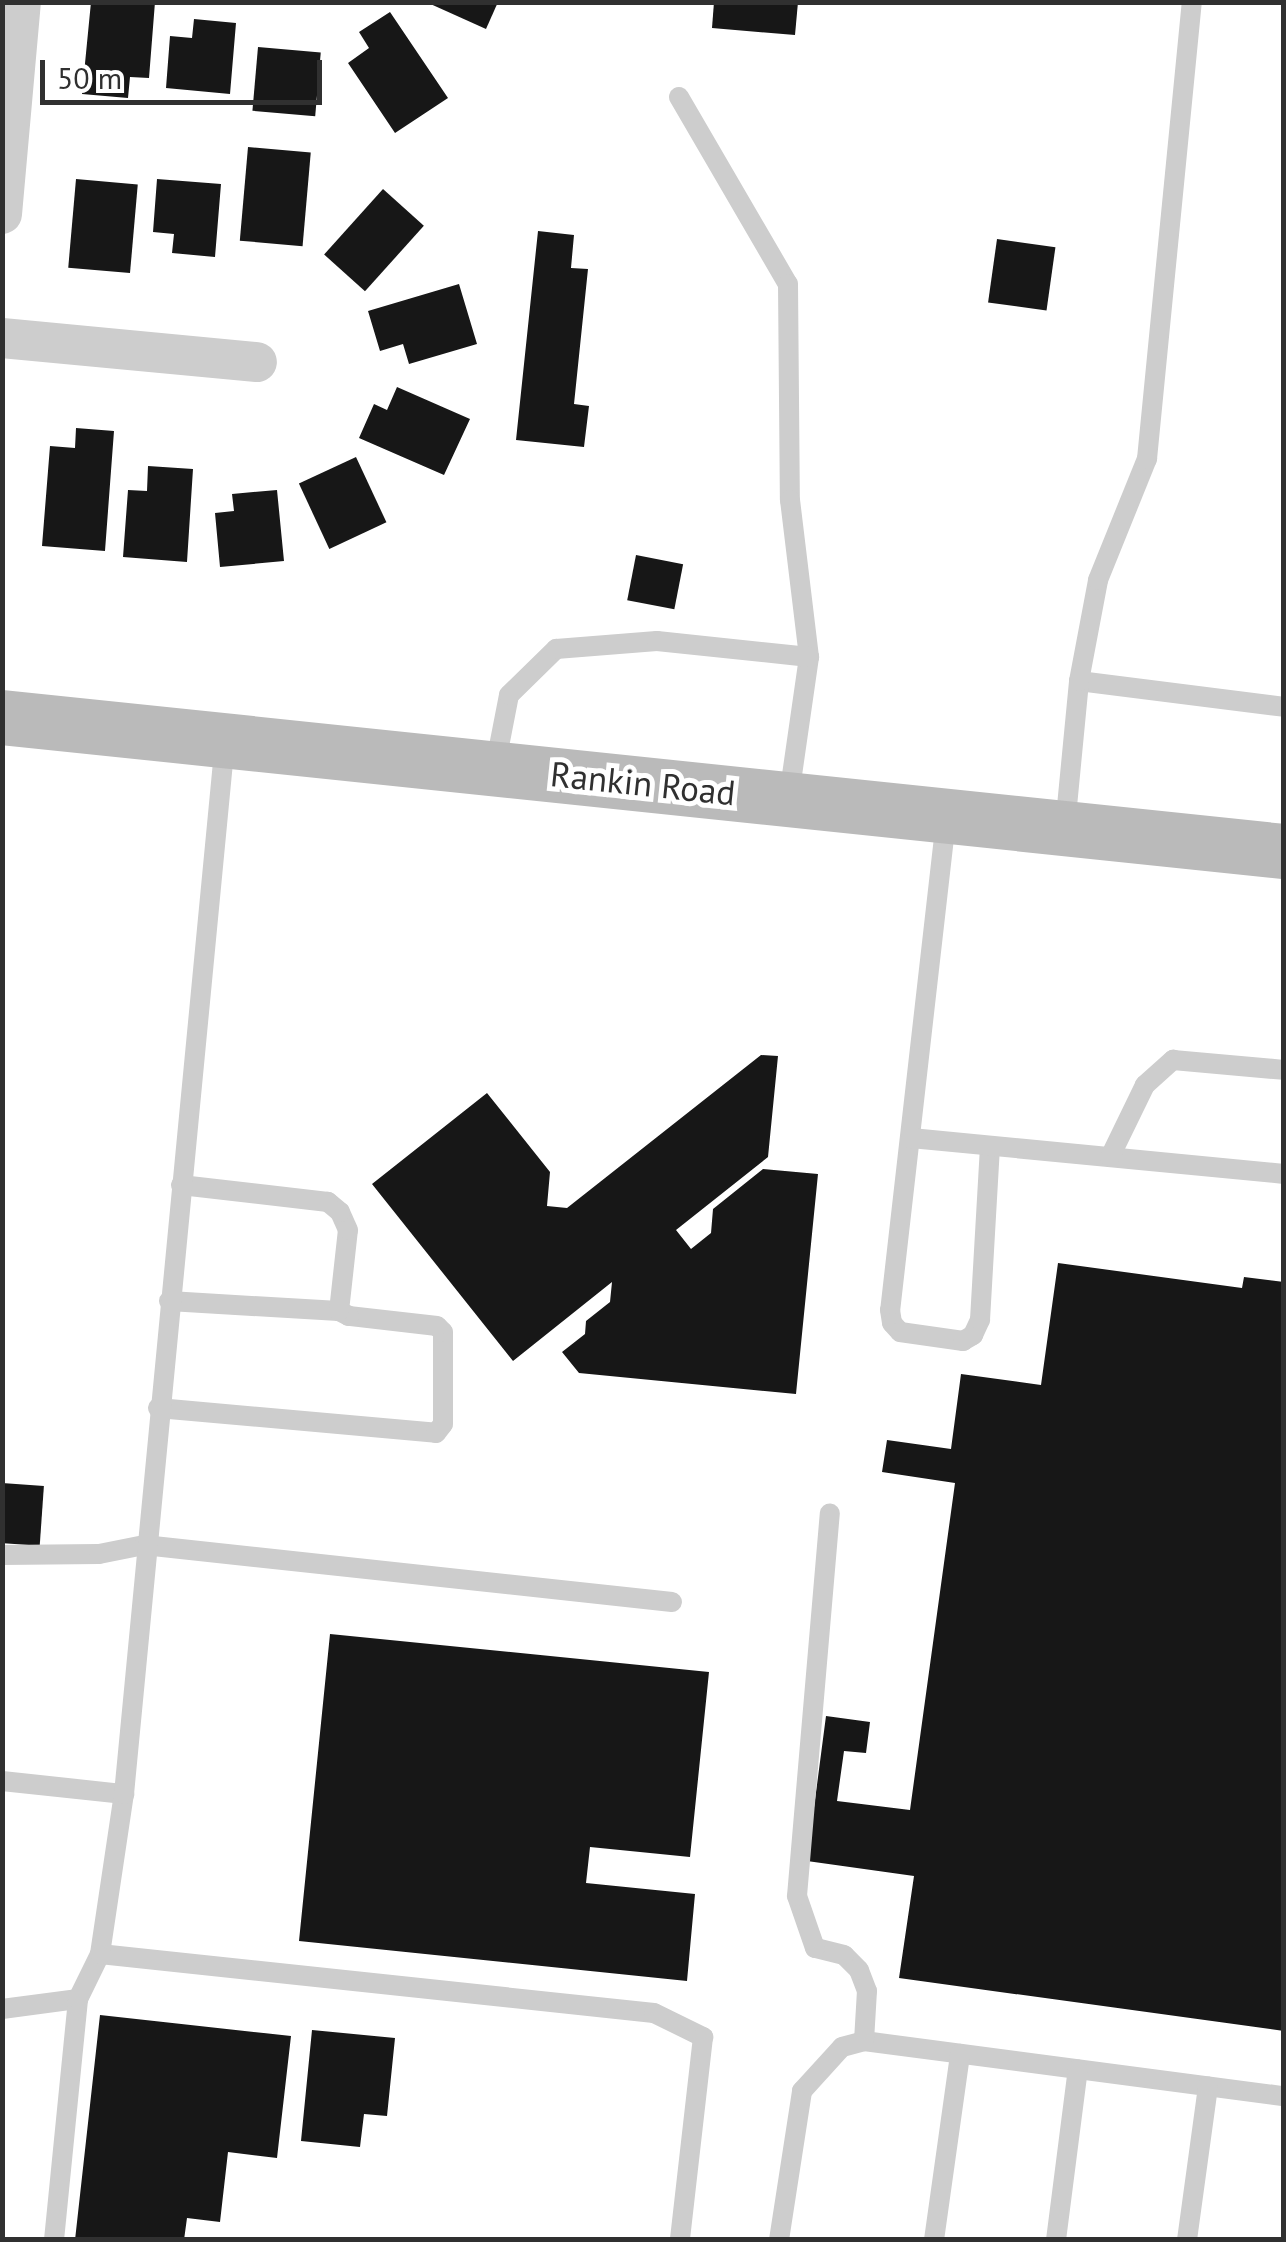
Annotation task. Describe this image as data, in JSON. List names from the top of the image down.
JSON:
{
  "streets": {
    "main road": ["Rankin Road"]
  },
  "scale_bar": "50 m"
}
